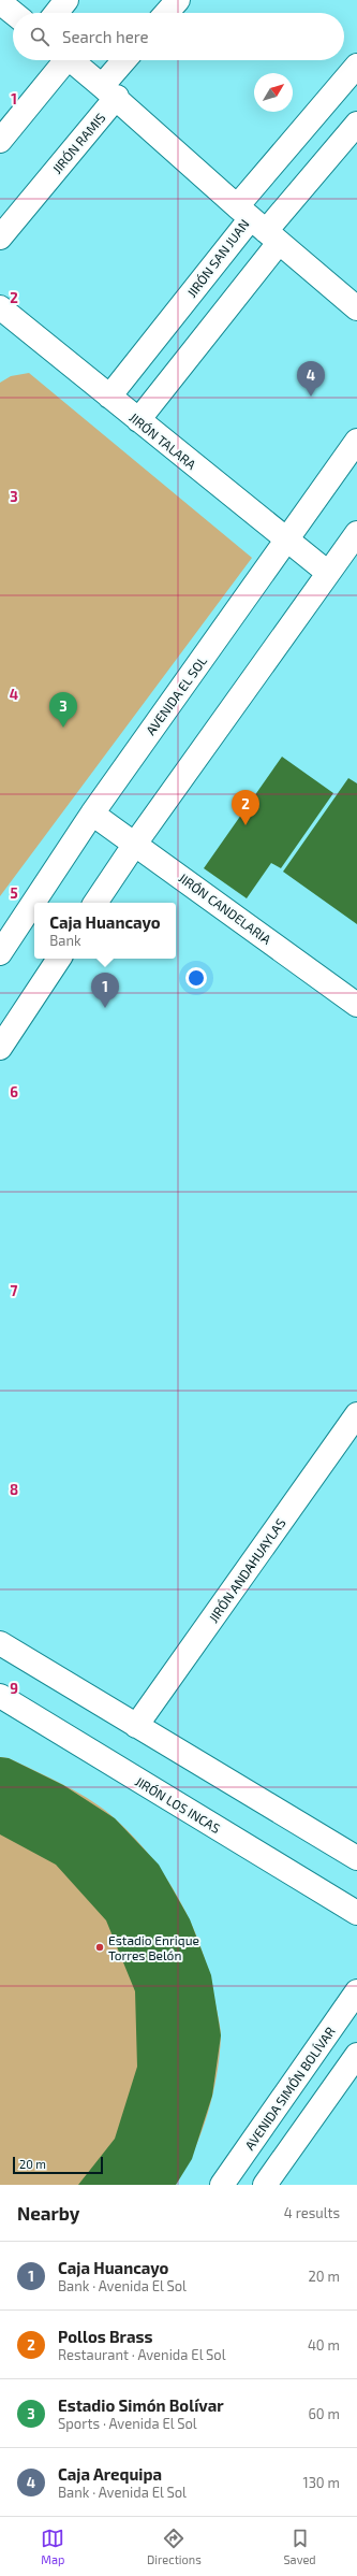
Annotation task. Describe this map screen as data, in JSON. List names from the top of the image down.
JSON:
{
  "streets": {
    "street": [
      "JIRÓN RAMIS",
      "JIRÓN SAN JUAN",
      "JIRÓN TALARA",
      "AVENIDA EL SOL",
      "JIRÓN CANDELARIA",
      "JIRÓN ANDAHUAYLAS",
      "JIRÓN LOS INCAS",
      "AVENIDA SIMÓN BOLÍVAR"
    ]
  },
  "crossings": [
    ["JIRÓN SAN JUAN", "JIRÓN TALARA"],
    ["JIRÓN TALARA", "AVENIDA EL SOL"],
    ["AVENIDA EL SOL", "JIRÓN CANDELARIA"]
  ],
  "places": ["Estadio Enrique Torres Belón"],
  "scale_bar": "20 m",
  "north": "top right",
  "page": {
    "search": "Search here",
    "pins": [
      "4",
      "3",
      "2",
      "1"
    ],
    "popup": ["Caja Huancayo", "Bank"],
    "scale": "20 m",
    "heading": ["Nearby", "4 results"],
    "list": [
      {
        "mark": "1",
        "name": "Caja Huancayo",
        "note": "Bank · Avenida El Sol",
        "value": "20 m"
      },
      {
        "mark": "2",
        "name": "Pollos Brass",
        "note": "Restaurant · Avenida El Sol",
        "value": "40 m"
      },
      {
        "mark": "3",
        "name": "Estadio Simón Bolívar",
        "note": "Sports · Avenida El Sol",
        "value": "60 m"
      },
      {
        "mark": "4",
        "name": "Caja Arequipa",
        "note": "Bank · Avenida El Sol",
        "value": "130 m"
      }
    ],
    "nav": ["Map", "Directions", "Saved"]
  },
  "grid": {
    "rows": [
      "1",
      "2",
      "3",
      "4",
      "5",
      "6",
      "7",
      "8",
      "9"
    ]
  }
}
